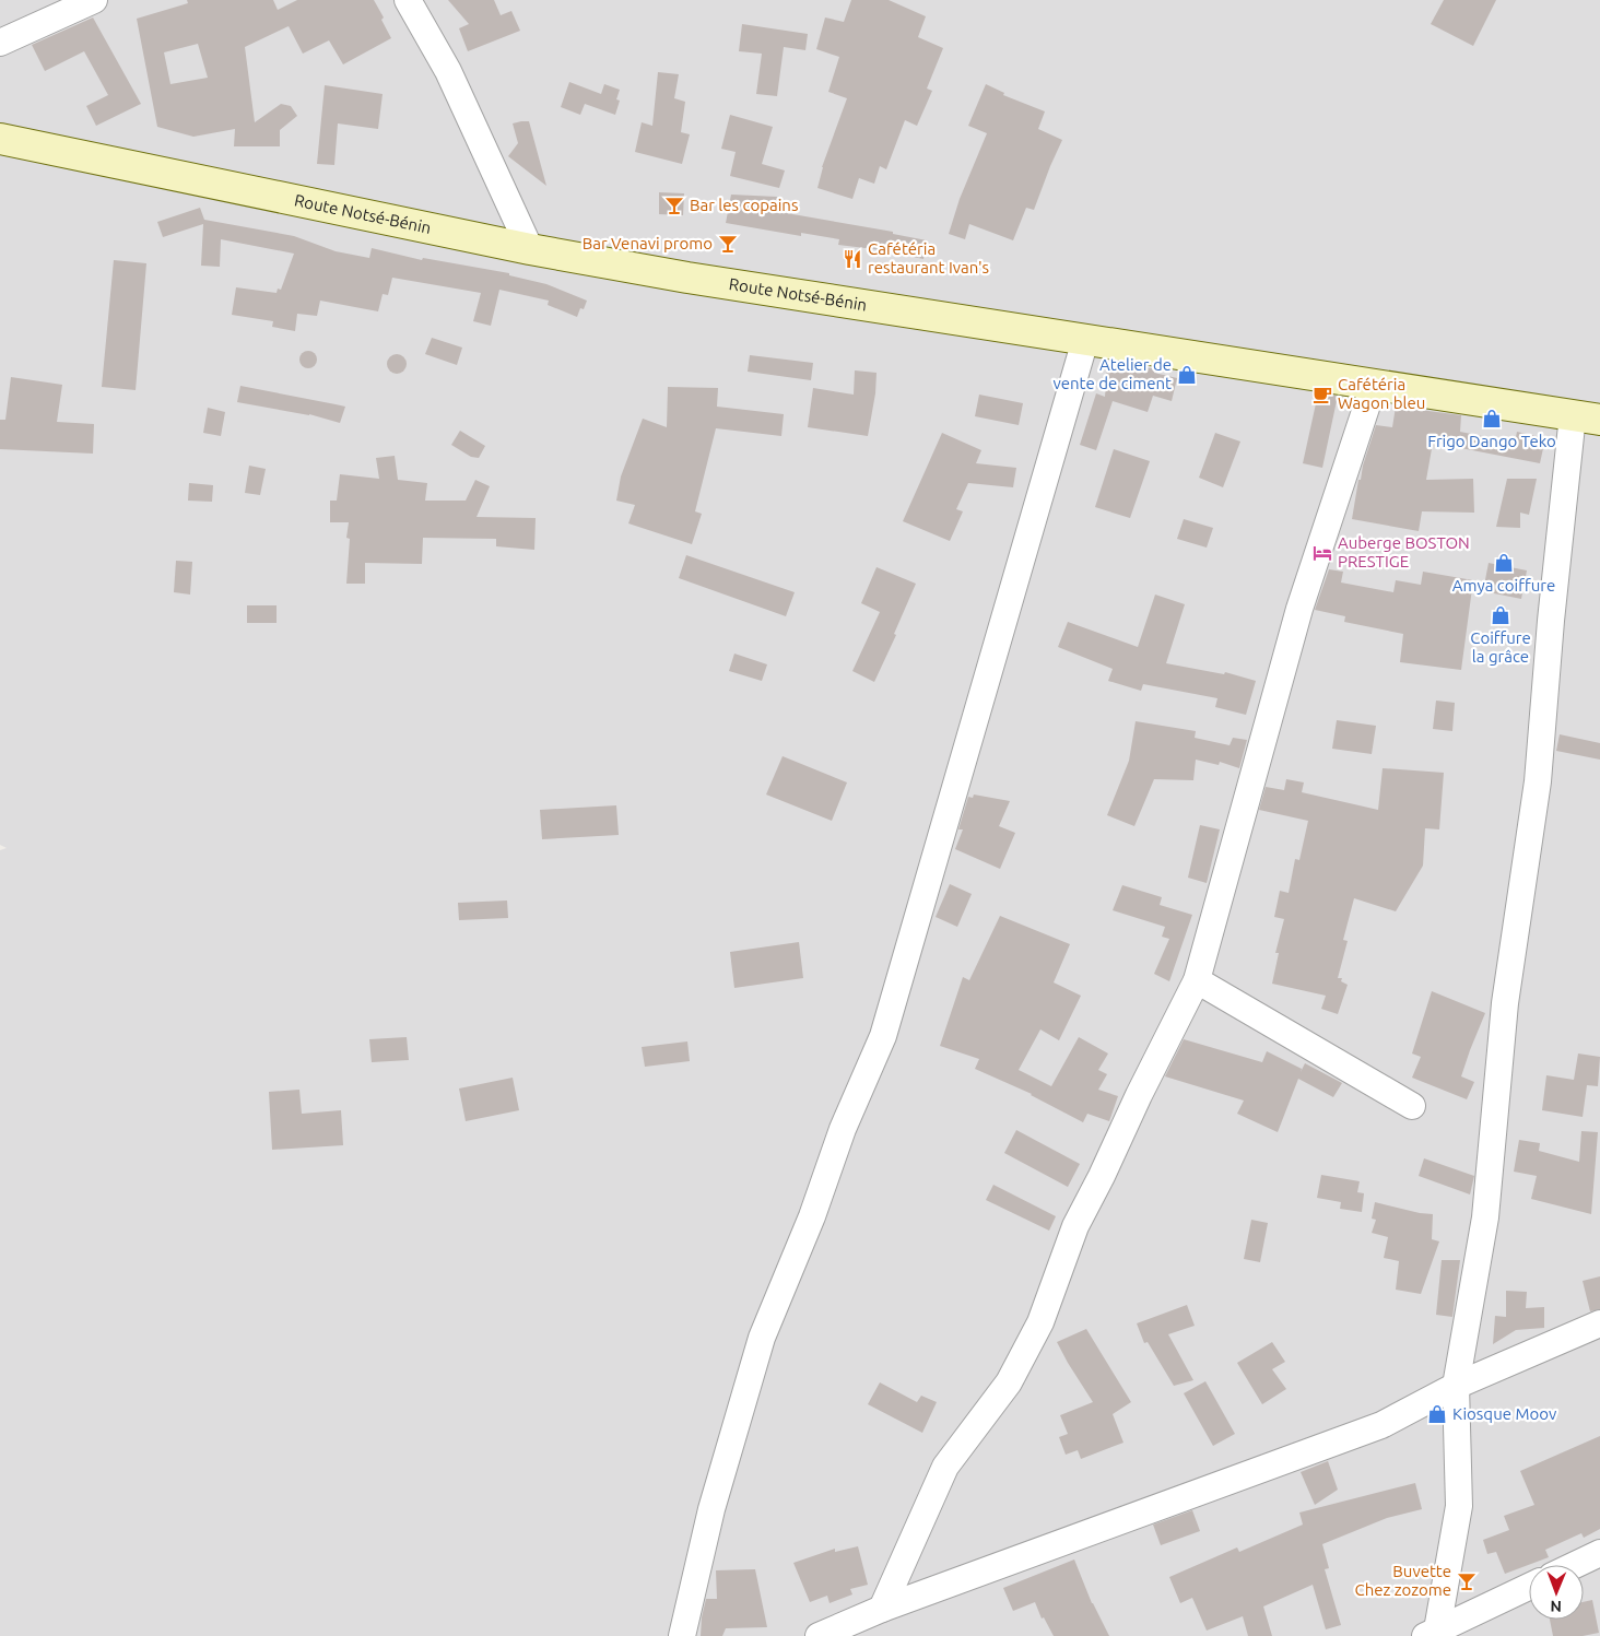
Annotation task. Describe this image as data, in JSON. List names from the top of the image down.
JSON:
{
  "streets": {
    "main road": ["Route Notsé-Bénin"]
  },
  "places": {
    "bar": ["Bar les copains", "Bar Venavi promo", "Buvette Chez zozome"],
    "restaurant": ["Cafétéria restaurant Ivan's"],
    "shop": [
      "Atelier de vente de ciment",
      "Frigo Dango Teko",
      "Amya coiffure",
      "Coiffure la grâce",
      "Kiosque Moov"
    ],
    "cafe": ["Cafétéria Wagon bleu"],
    "hotel": ["Auberge BOSTON PRESTIGE"]
  },
  "north": "bottom"
}
